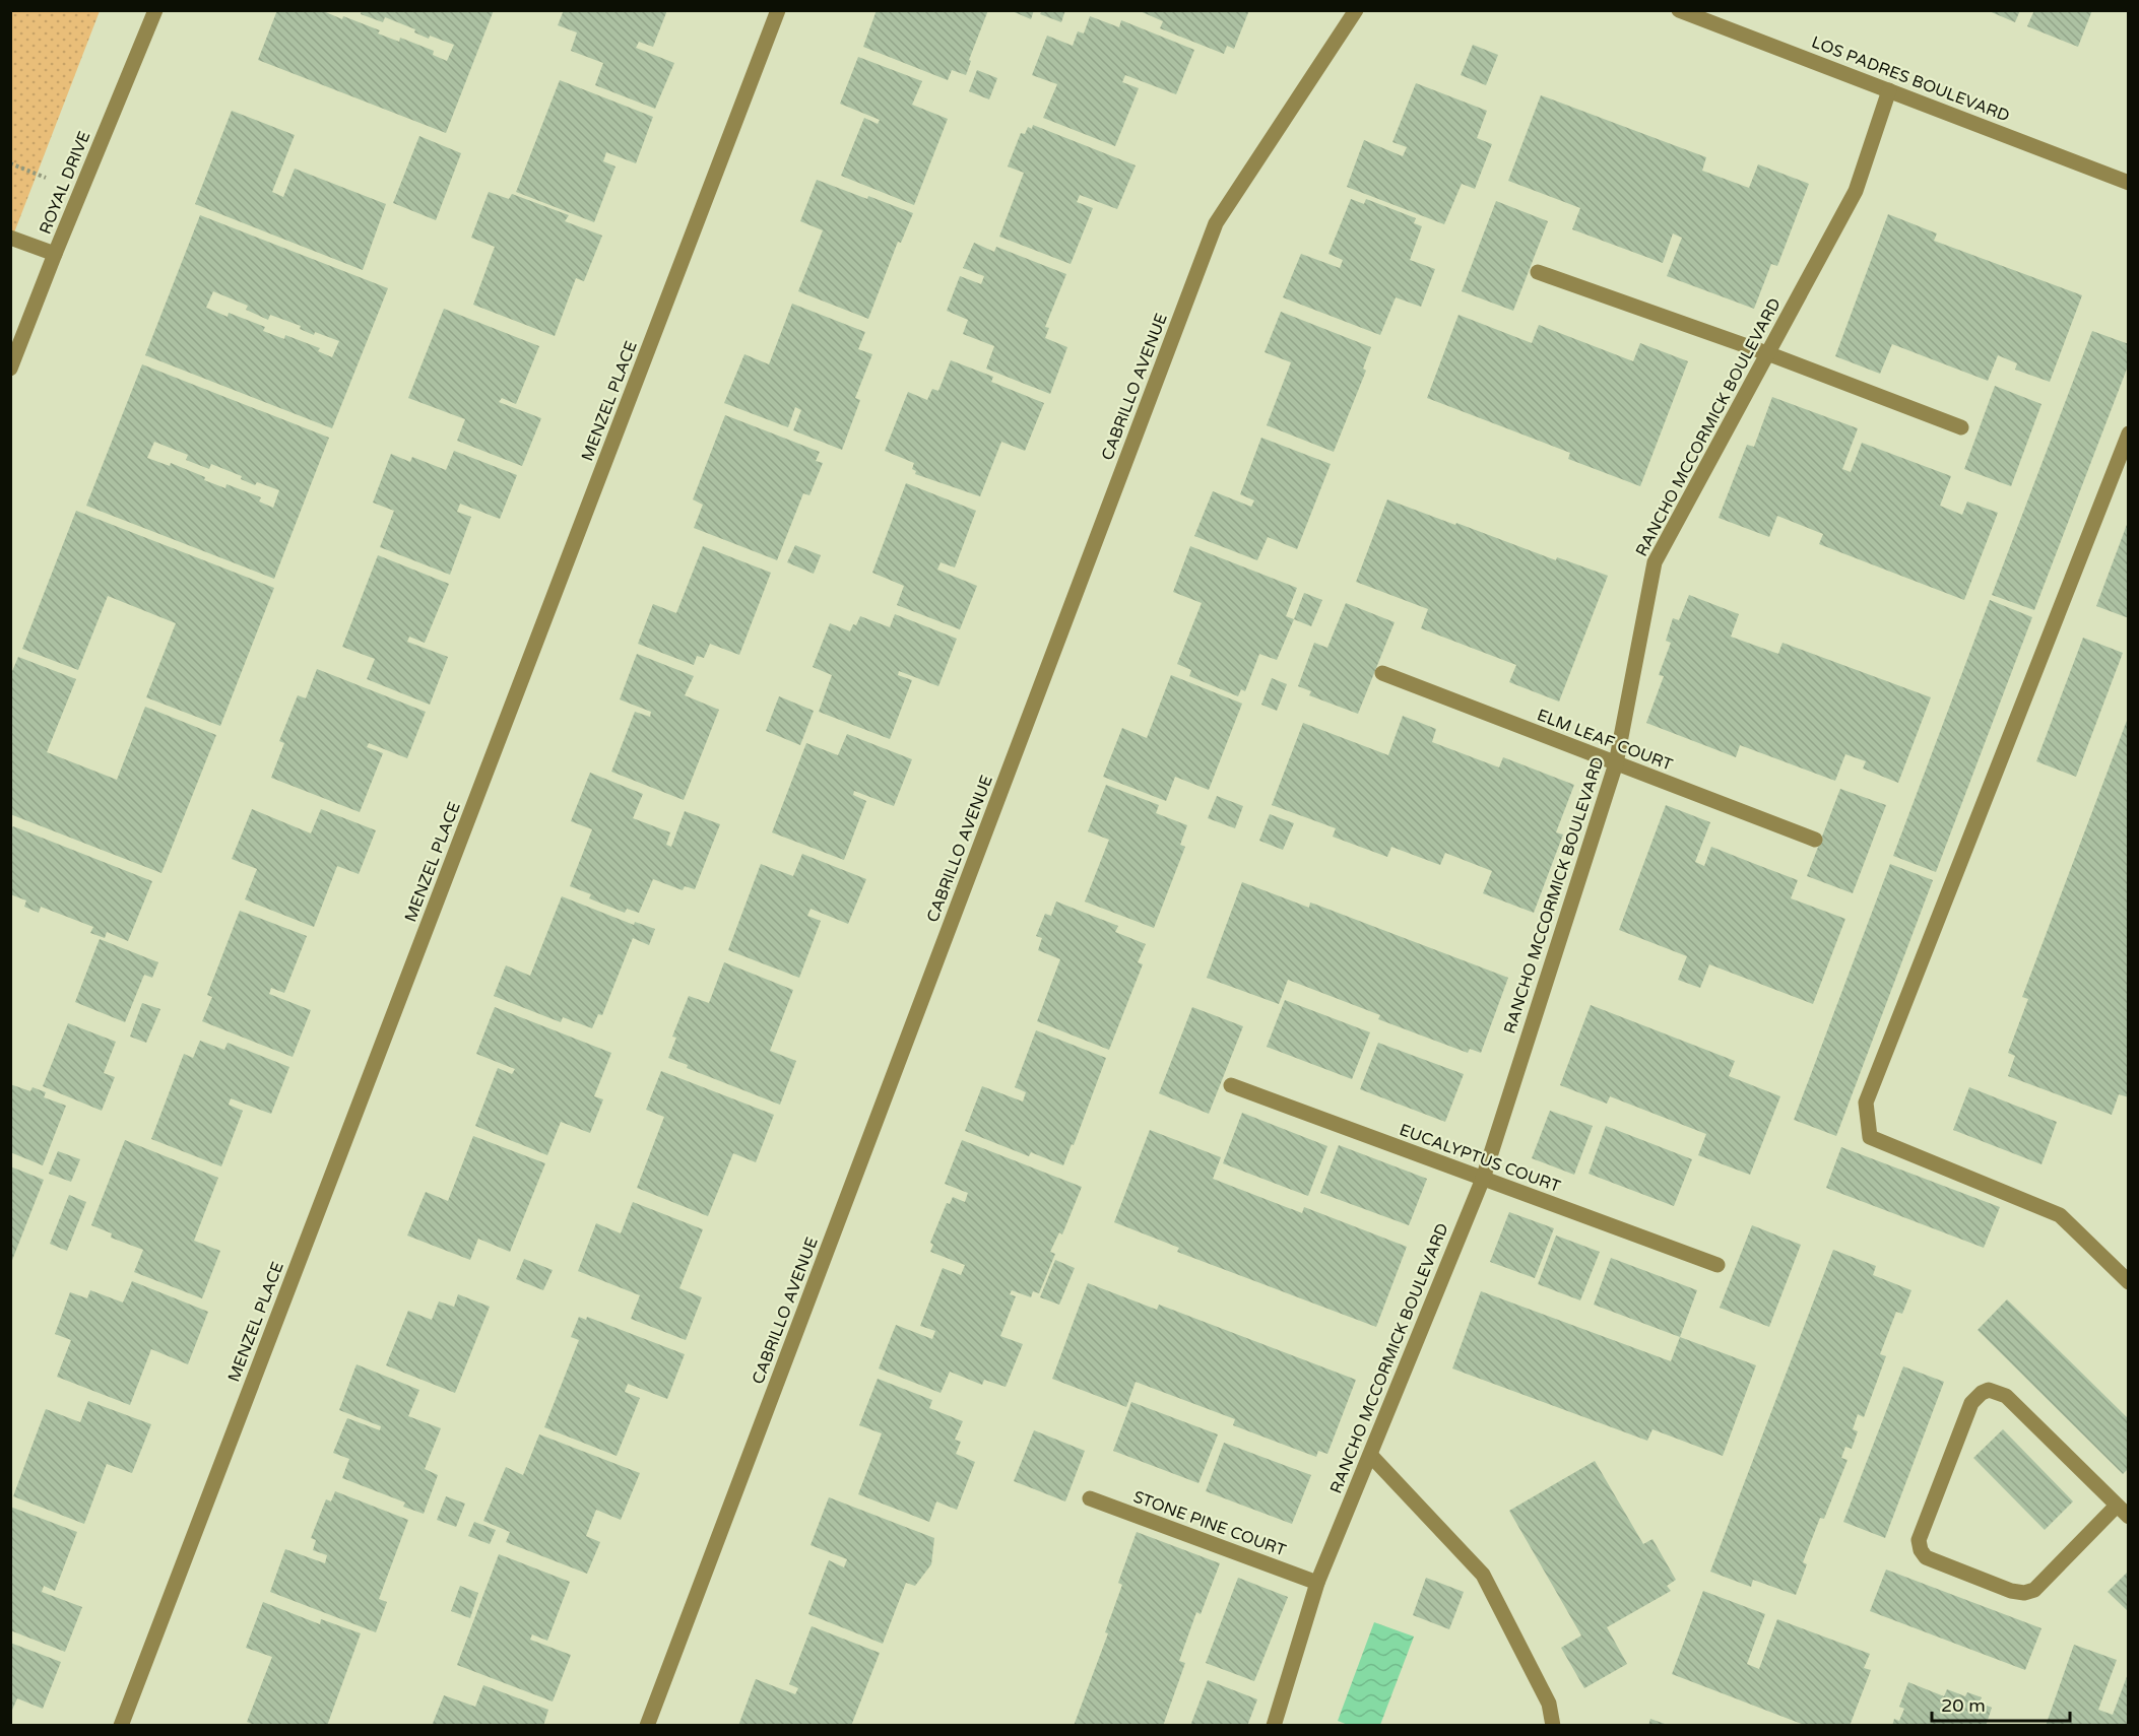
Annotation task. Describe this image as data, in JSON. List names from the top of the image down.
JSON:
{
  "streets": {
    "street": [
      "LOS PADRES BOULEVARD",
      "ROYAL DRIVE",
      "CABRILLO AVENUE",
      "MENZEL PLACE",
      "RANCHO MCCORMICK BOULEVARD",
      "ELM LEAF COURT",
      "EUCALYPTUS COURT",
      "STONE PINE COURT"
    ]
  },
  "crossings": [
    ["LOS PADRES BOULEVARD", "RANCHO MCCORMICK BOULEVARD"],
    ["RANCHO MCCORMICK BOULEVARD", "ELM LEAF COURT"],
    ["RANCHO MCCORMICK BOULEVARD", "EUCALYPTUS COURT"],
    ["RANCHO MCCORMICK BOULEVARD", "STONE PINE COURT"]
  ],
  "scale_bar": "20 m"
}
